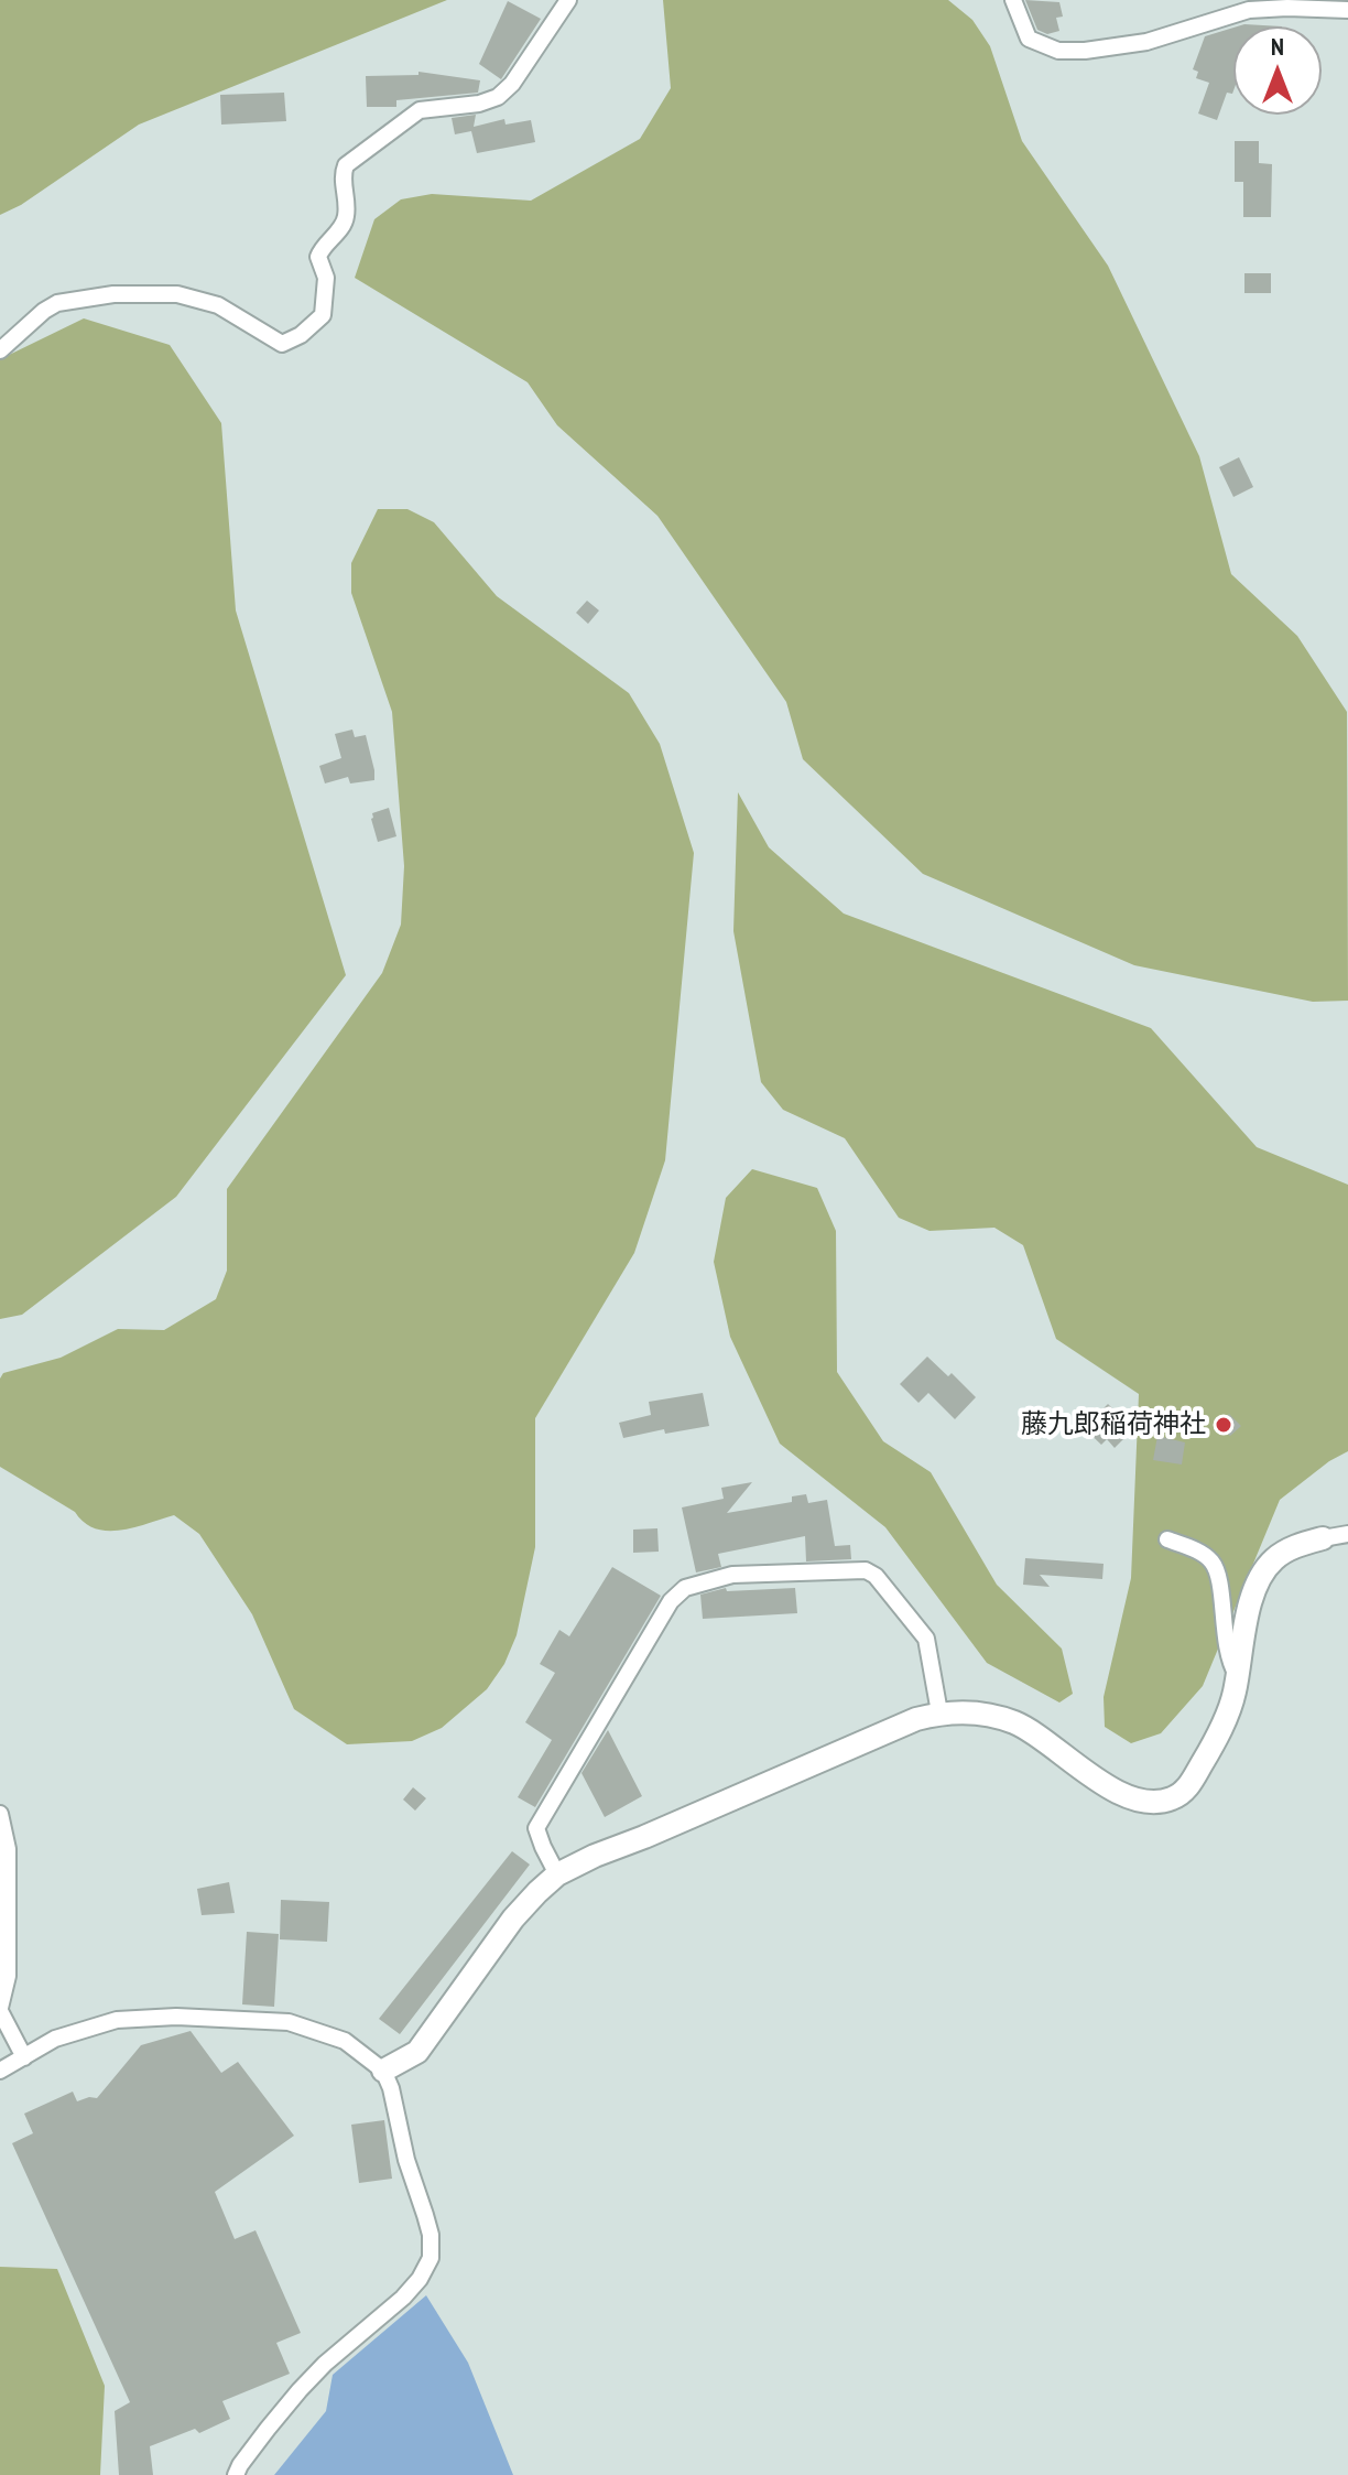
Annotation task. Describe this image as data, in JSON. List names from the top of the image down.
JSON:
{
  "places": ["藤九郎稲荷神社"],
  "north": "top"
}
